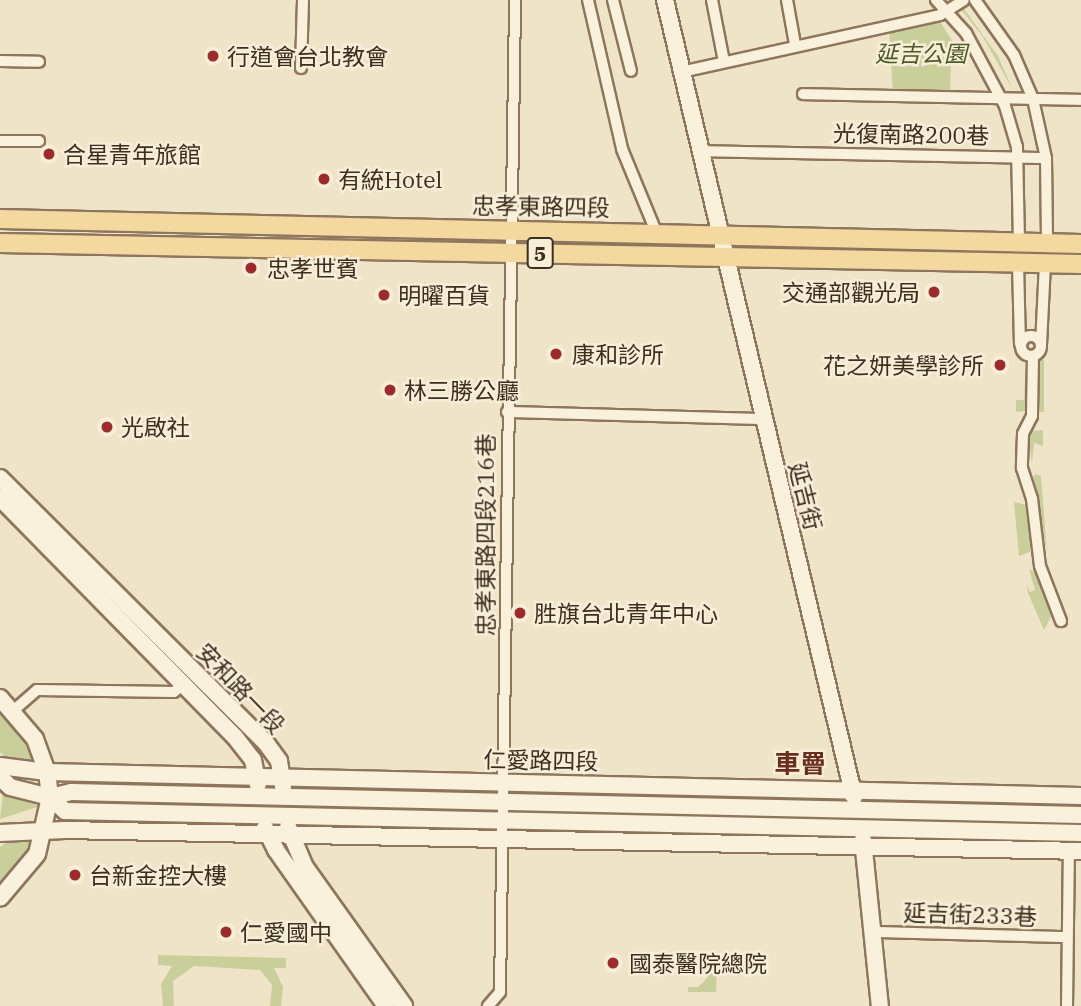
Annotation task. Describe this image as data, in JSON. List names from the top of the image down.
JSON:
{
  "streets": {
    "main road": [
      "忠孝東路四段",
      "5",
      "延吉街",
      "安和路一段",
      "仁愛路四段"
    ],
    "street": ["光復南路200巷", "忠孝東路四段216巷", "延吉街233巷"]
  },
  "crossings": [
    ["光復南路200巷", "延吉街"],
    ["忠孝東路四段", "延吉街"],
    ["忠孝東路四段", "忠孝東路四段216巷"],
    ["延吉街", "仁愛路四段"],
    ["延吉街", "延吉街233巷"],
    ["忠孝東路四段216巷", "仁愛路四段"],
    ["安和路一段", "仁愛路四段"]
  ],
  "districts": ["車罾"],
  "parks": ["延吉公園"],
  "places": [
    "行道會台北教會",
    "合星青年旅館",
    "有統Hotel",
    "忠孝世賓",
    "交通部觀光局",
    "明曜百貨",
    "康和診所",
    "花之妍美學診所",
    "林三勝公廳",
    "光啟社",
    "胜旗台北青年中心",
    "台新金控大樓",
    "仁愛國中",
    "國泰醫院總院"
  ]
}
